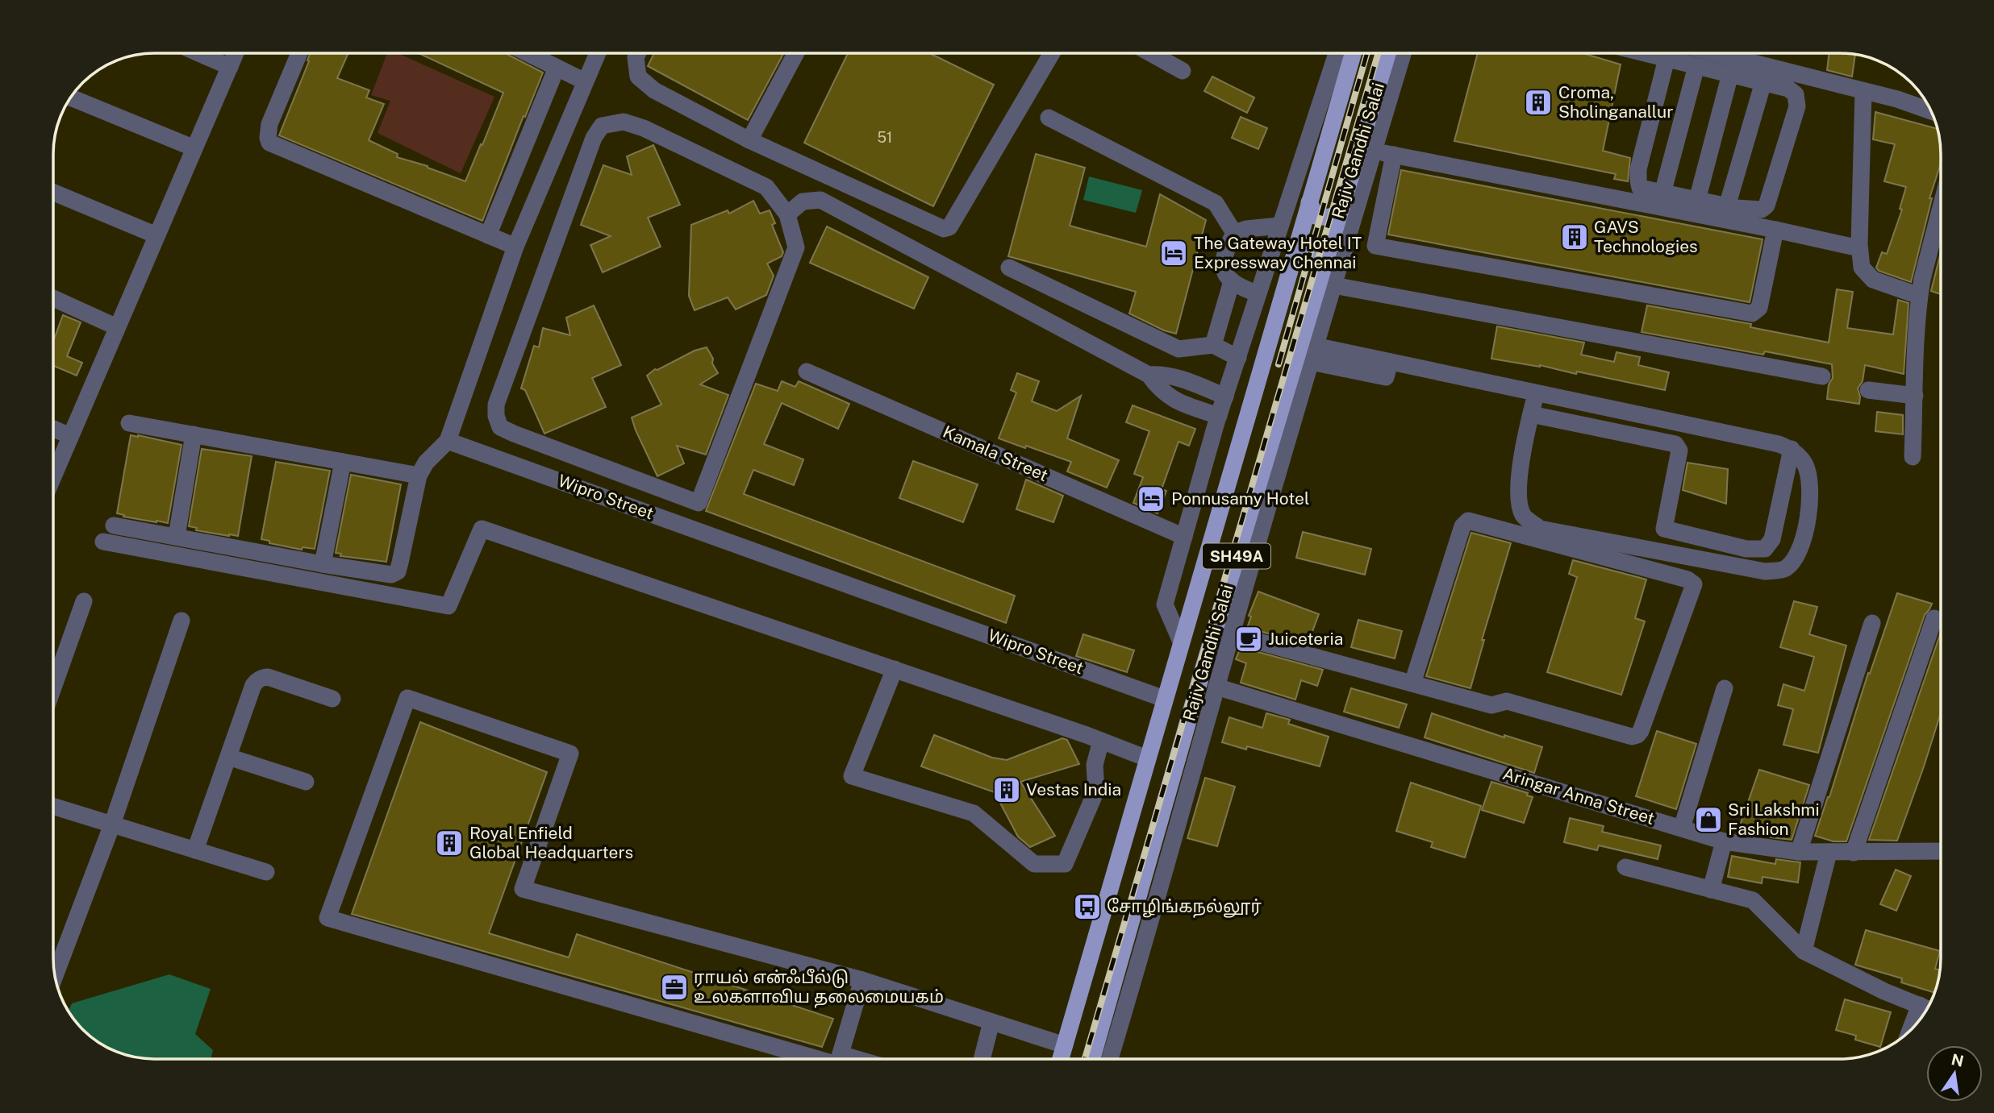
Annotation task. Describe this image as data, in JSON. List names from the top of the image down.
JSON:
{
  "streets": {
    "main road": ["Rajiv Gandhi Salai", "SH49A"],
    "street": ["Kamala Street", "Wipro Street", "Aringar Anna Street"]
  },
  "crossings": [
    ["Rajiv Gandhi Salai", "Wipro Street"]
  ],
  "places": {
    "building": [
      "Croma, Sholinganallur",
      "GAVS Technologies",
      "Vestas India",
      "Royal Enfield Global Headquarters"
    ],
    "hotel": ["The Gateway Hotel IT Expressway Chennai", "Ponnusamy Hotel"],
    "cafe": ["Juiceteria"],
    "shop": ["Sri Lakshmi Fashion"],
    "bus stop": ["சோழிங்கநல்லூர்"],
    "office": ["ராயல் என்ஃபீல்டு உலகளாவிய தலைமையகம்"]
  },
  "house_numbers": ["51"],
  "north": "top"
}
